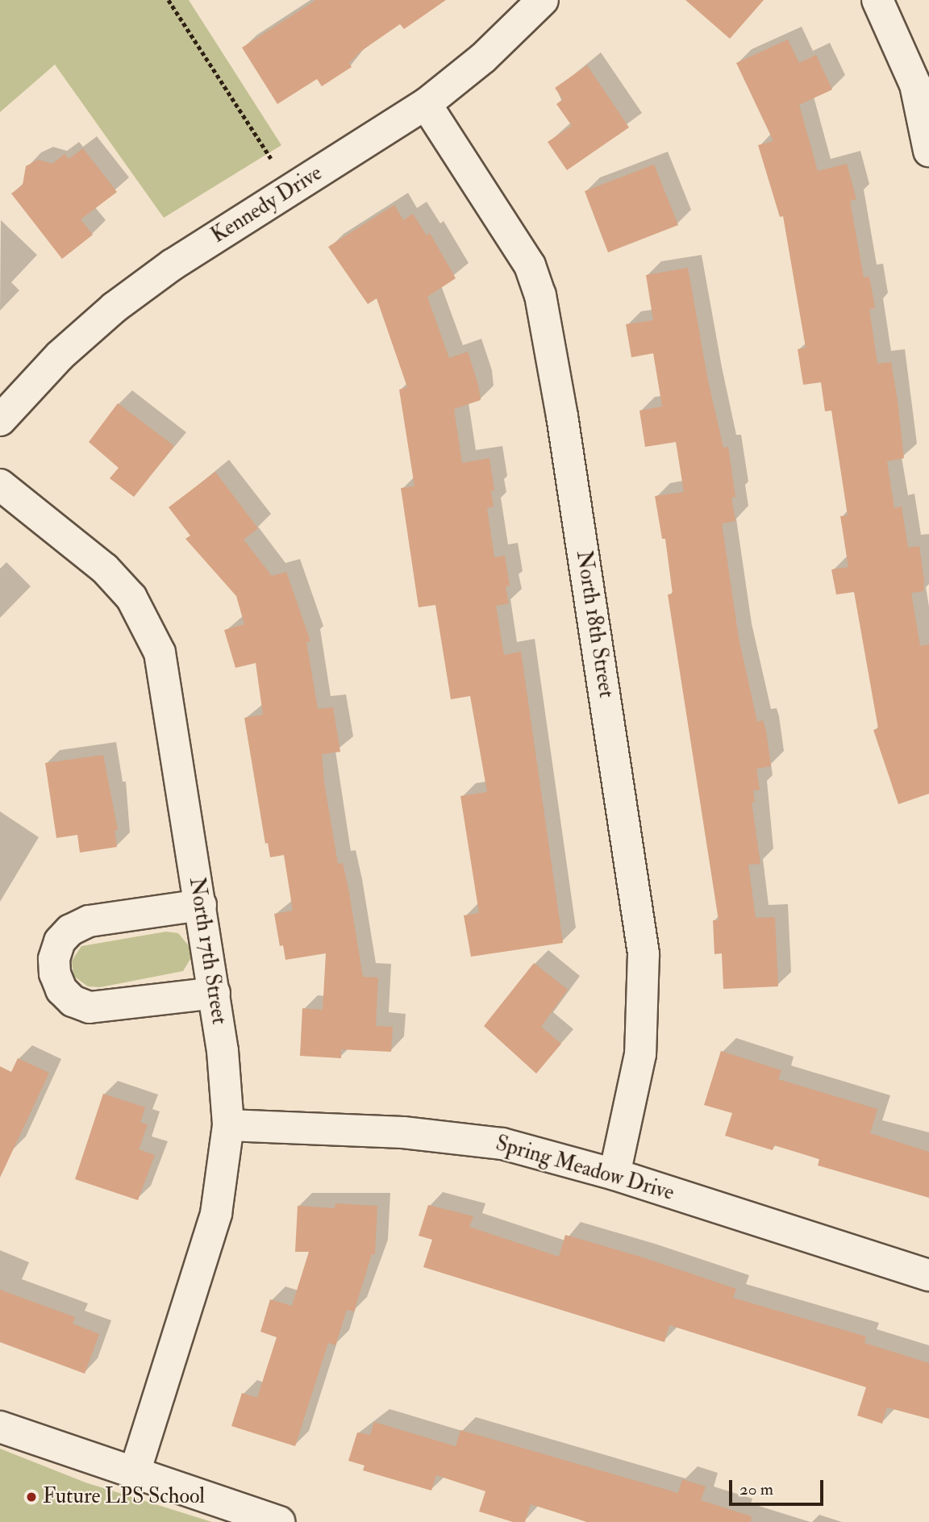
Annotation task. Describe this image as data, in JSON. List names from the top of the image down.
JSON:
{
  "streets": {
    "street": [
      "Kennedy Drive",
      "North 18th Street",
      "North 17th Street",
      "Spring Meadow Drive"
    ]
  },
  "crossings": [
    ["Kennedy Drive", "North 18th Street"],
    ["North 18th Street", "Spring Meadow Drive"],
    ["North 17th Street", "Spring Meadow Drive"]
  ],
  "places": ["Future LPS School"],
  "scale_bar": "20 m"
}
